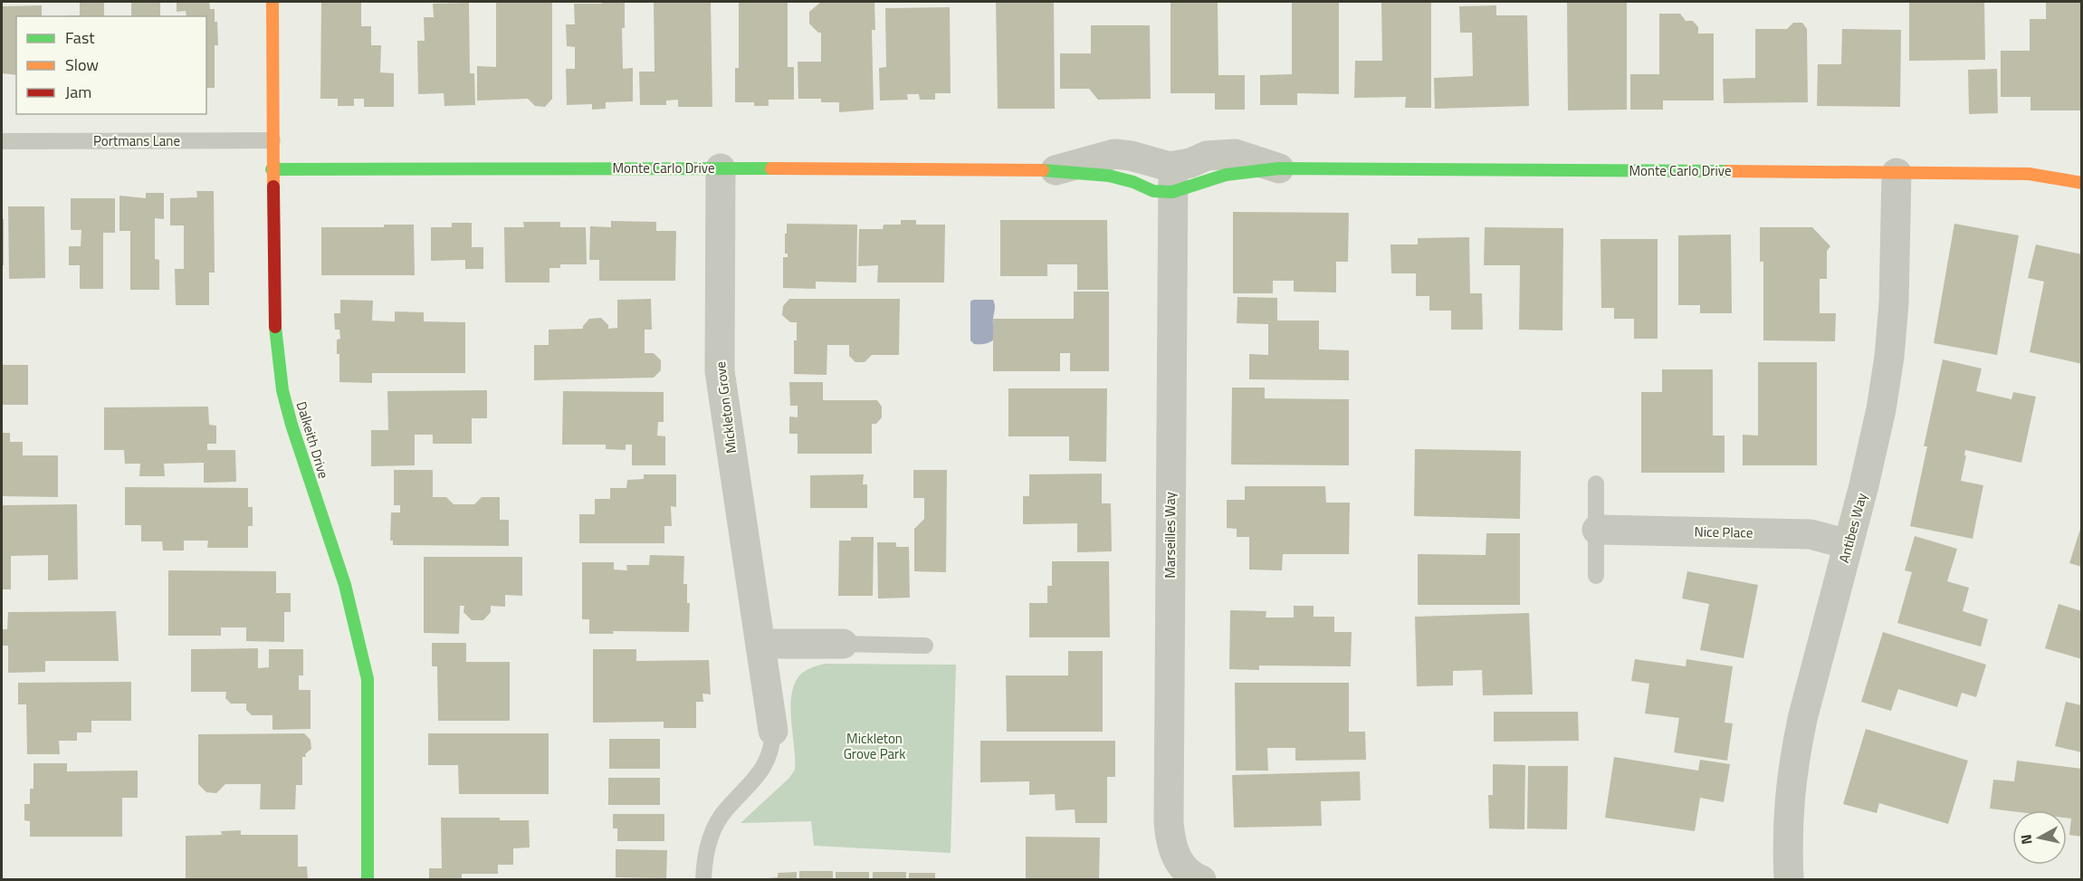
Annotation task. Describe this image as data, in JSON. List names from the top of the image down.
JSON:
{
  "streets": {
    "street": [
      "Monte Carlo Drive",
      "Mickleton Grove",
      "Dalkeith Drive",
      "Antibes Way",
      "Nice Place",
      "Marseilles Way"
    ],
    "lane": ["Portmans Lane"]
  },
  "crossings": [
    ["Portmans Lane", "Dalkeith Drive"],
    ["Monte Carlo Drive", "Mickleton Grove"],
    ["Monte Carlo Drive", "Dalkeith Drive"],
    ["Monte Carlo Drive", "Antibes Way"],
    ["Monte Carlo Drive", "Marseilles Way"],
    ["Antibes Way", "Nice Place"]
  ],
  "parks": ["Mickleton Grove Park"],
  "legend": ["Fast", "Slow", "Jam"],
  "north": "left"
}
